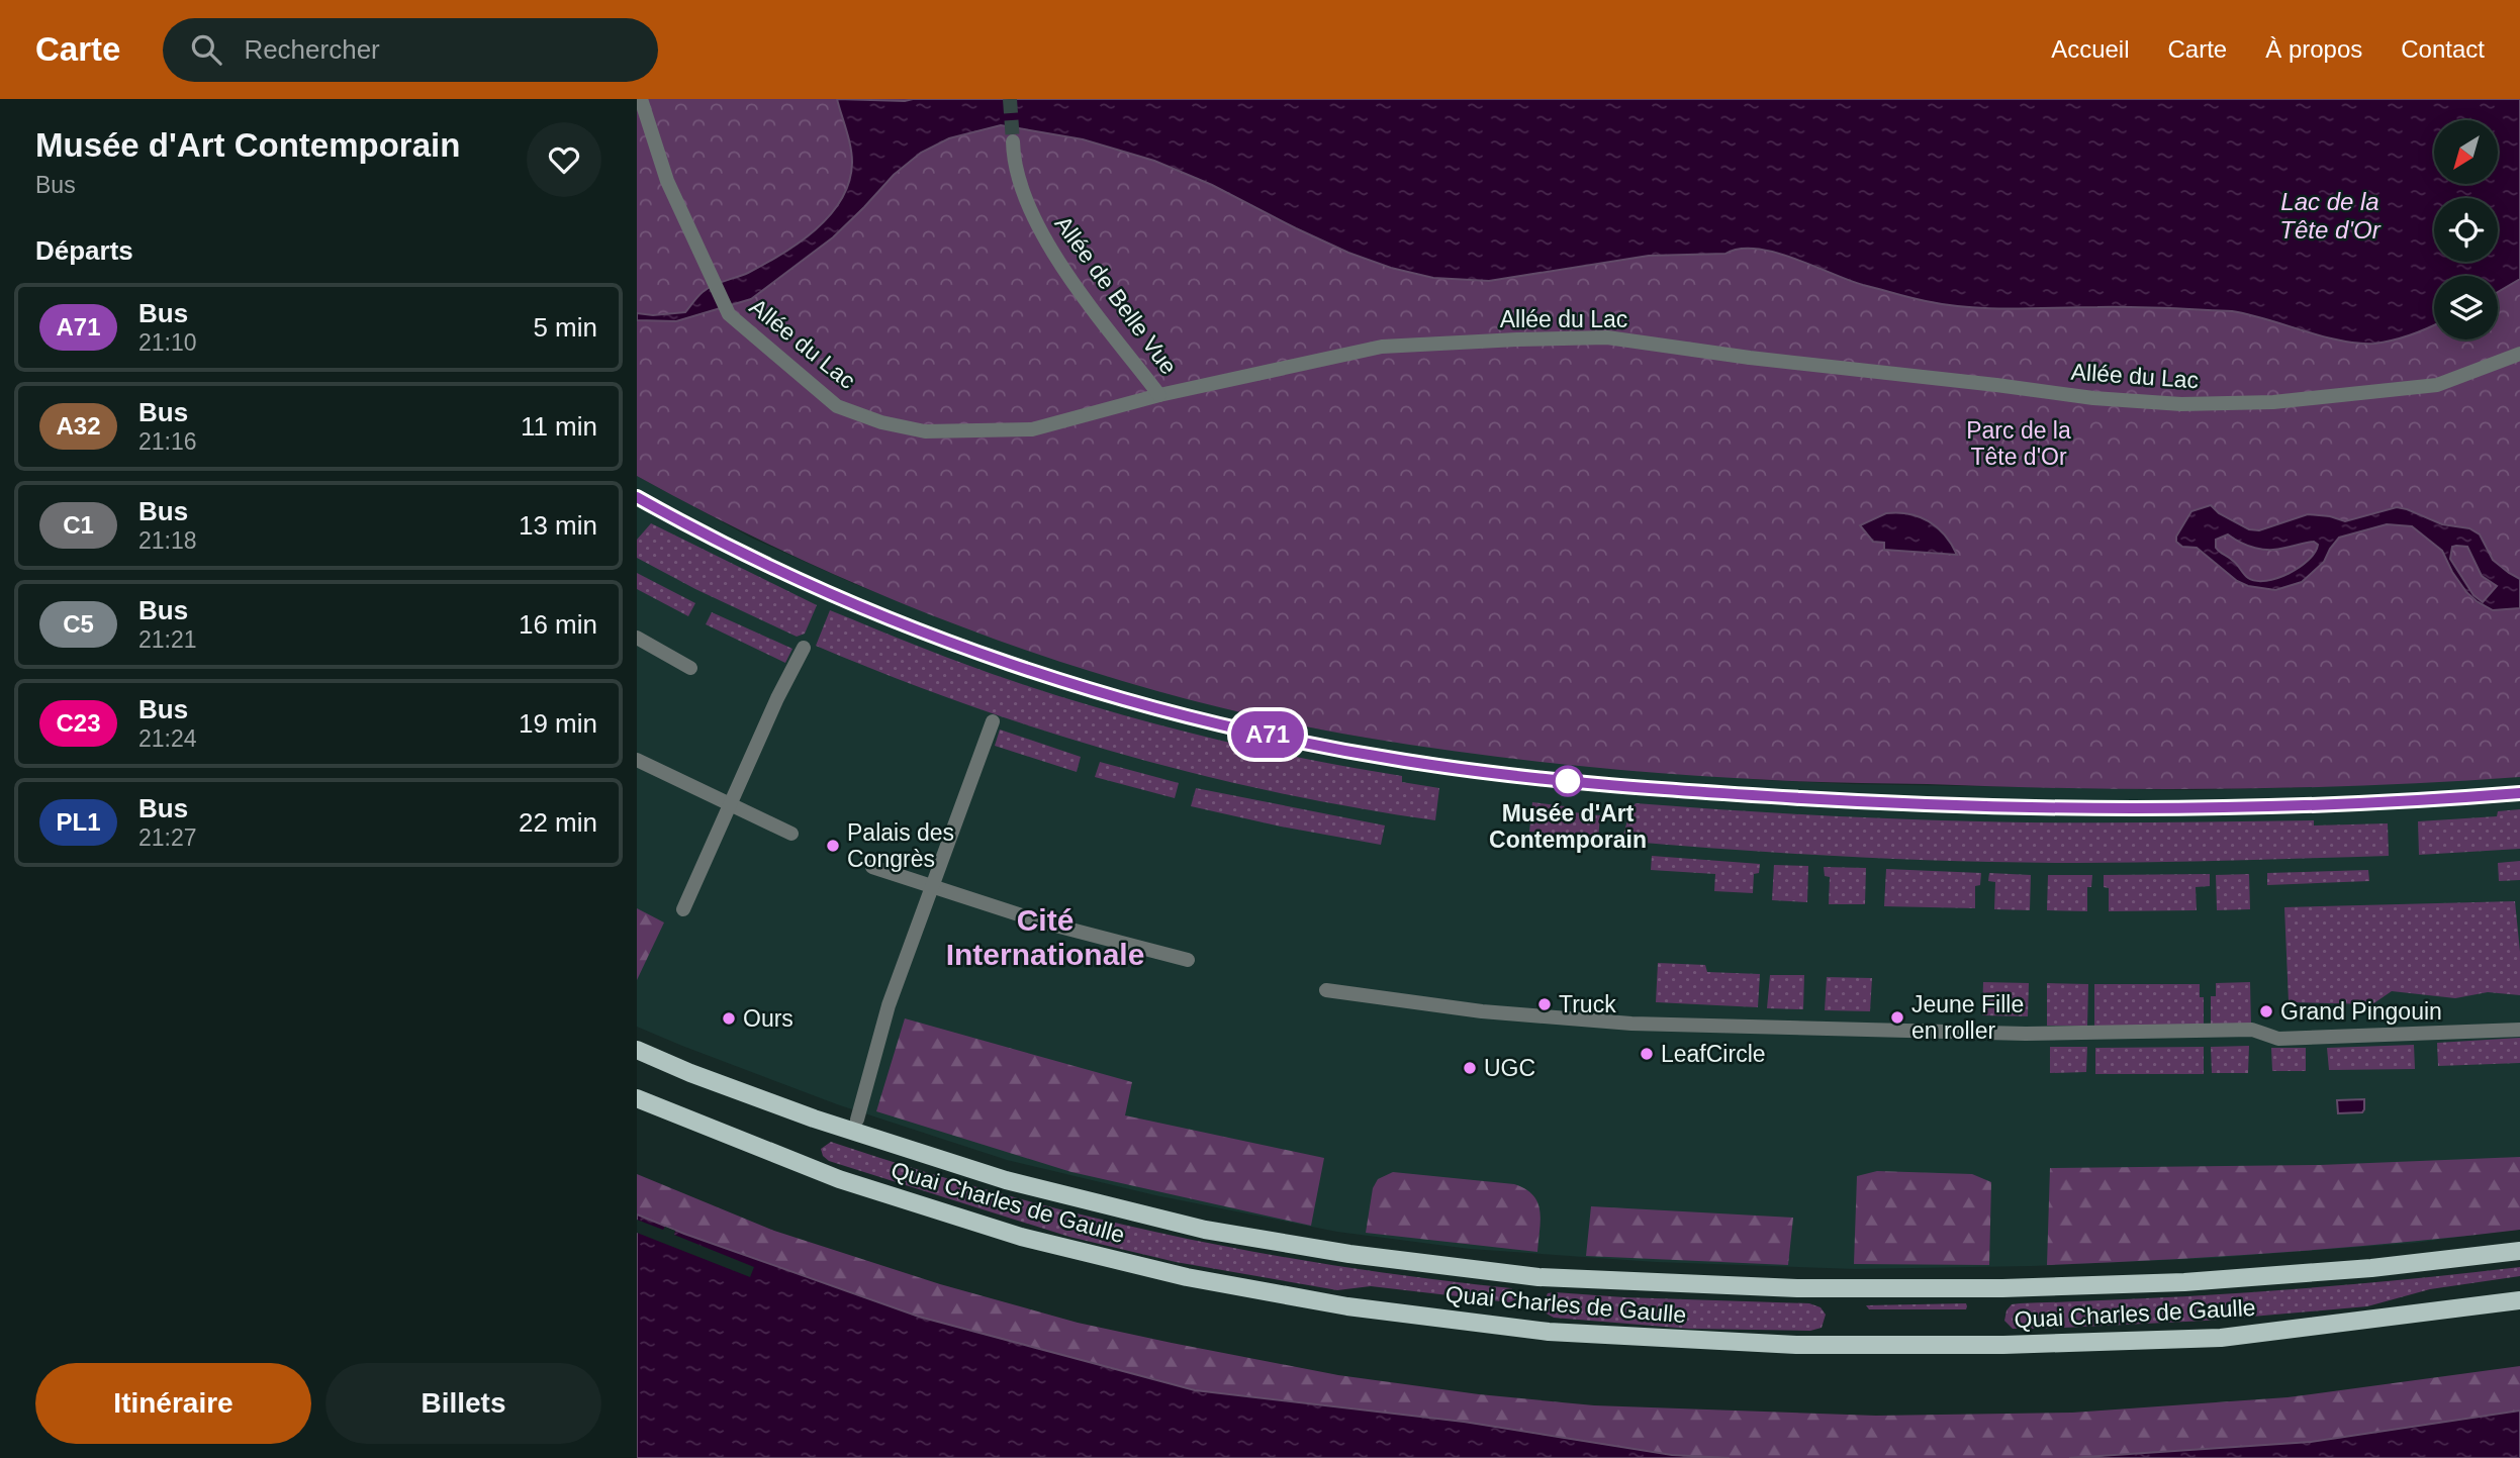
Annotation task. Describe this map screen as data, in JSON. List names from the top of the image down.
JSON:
{
  "streets": {
    "main road": ["Quai Charles de Gaulle"],
    "street": ["Allée de Belle Vue", "Allée du Lac"]
  },
  "crossings": [
    ["Allée de Belle Vue", "Allée du Lac"]
  ],
  "districts": ["Cité Internationale"],
  "water": ["Lac de la Tête d'Or"],
  "parks": ["Parc de la Tête d'Or"],
  "places": [
    "Musée d'Art Contemporain",
    "Palais des Congrès",
    "Truck",
    "Grand Pingouin",
    "Jeune Fille en roller",
    "Ours",
    "LeafCircle",
    "UGC"
  ],
  "lines": ["bus line A71"],
  "north": "bottom left",
  "page": {
    "header": "Carte",
    "search": "Rechercher",
    "nav": [
      "Accueil",
      "Carte",
      "À propos",
      "Contact"
    ],
    "heading": [
      ["Musée d'Art Contemporain", "Bus"],
      "Départs"
    ],
    "on_map": "A71",
    "list": [
      {
        "mark": "A71",
        "name": "Bus",
        "note": "21:10",
        "value": "5 min"
      },
      {
        "mark": "A32",
        "name": "Bus",
        "note": "21:16",
        "value": "11 min"
      },
      {
        "mark": "C1",
        "name": "Bus",
        "note": "21:18",
        "value": "13 min"
      },
      {
        "mark": "C5",
        "name": "Bus",
        "note": "21:21",
        "value": "16 min"
      },
      {
        "mark": "C23",
        "name": "Bus",
        "note": "21:24",
        "value": "19 min"
      },
      {
        "mark": "PL1",
        "name": "Bus",
        "note": "21:27",
        "value": "22 min"
      }
    ],
    "buttons": ["Itinéraire", "Billets"]
  }
}
